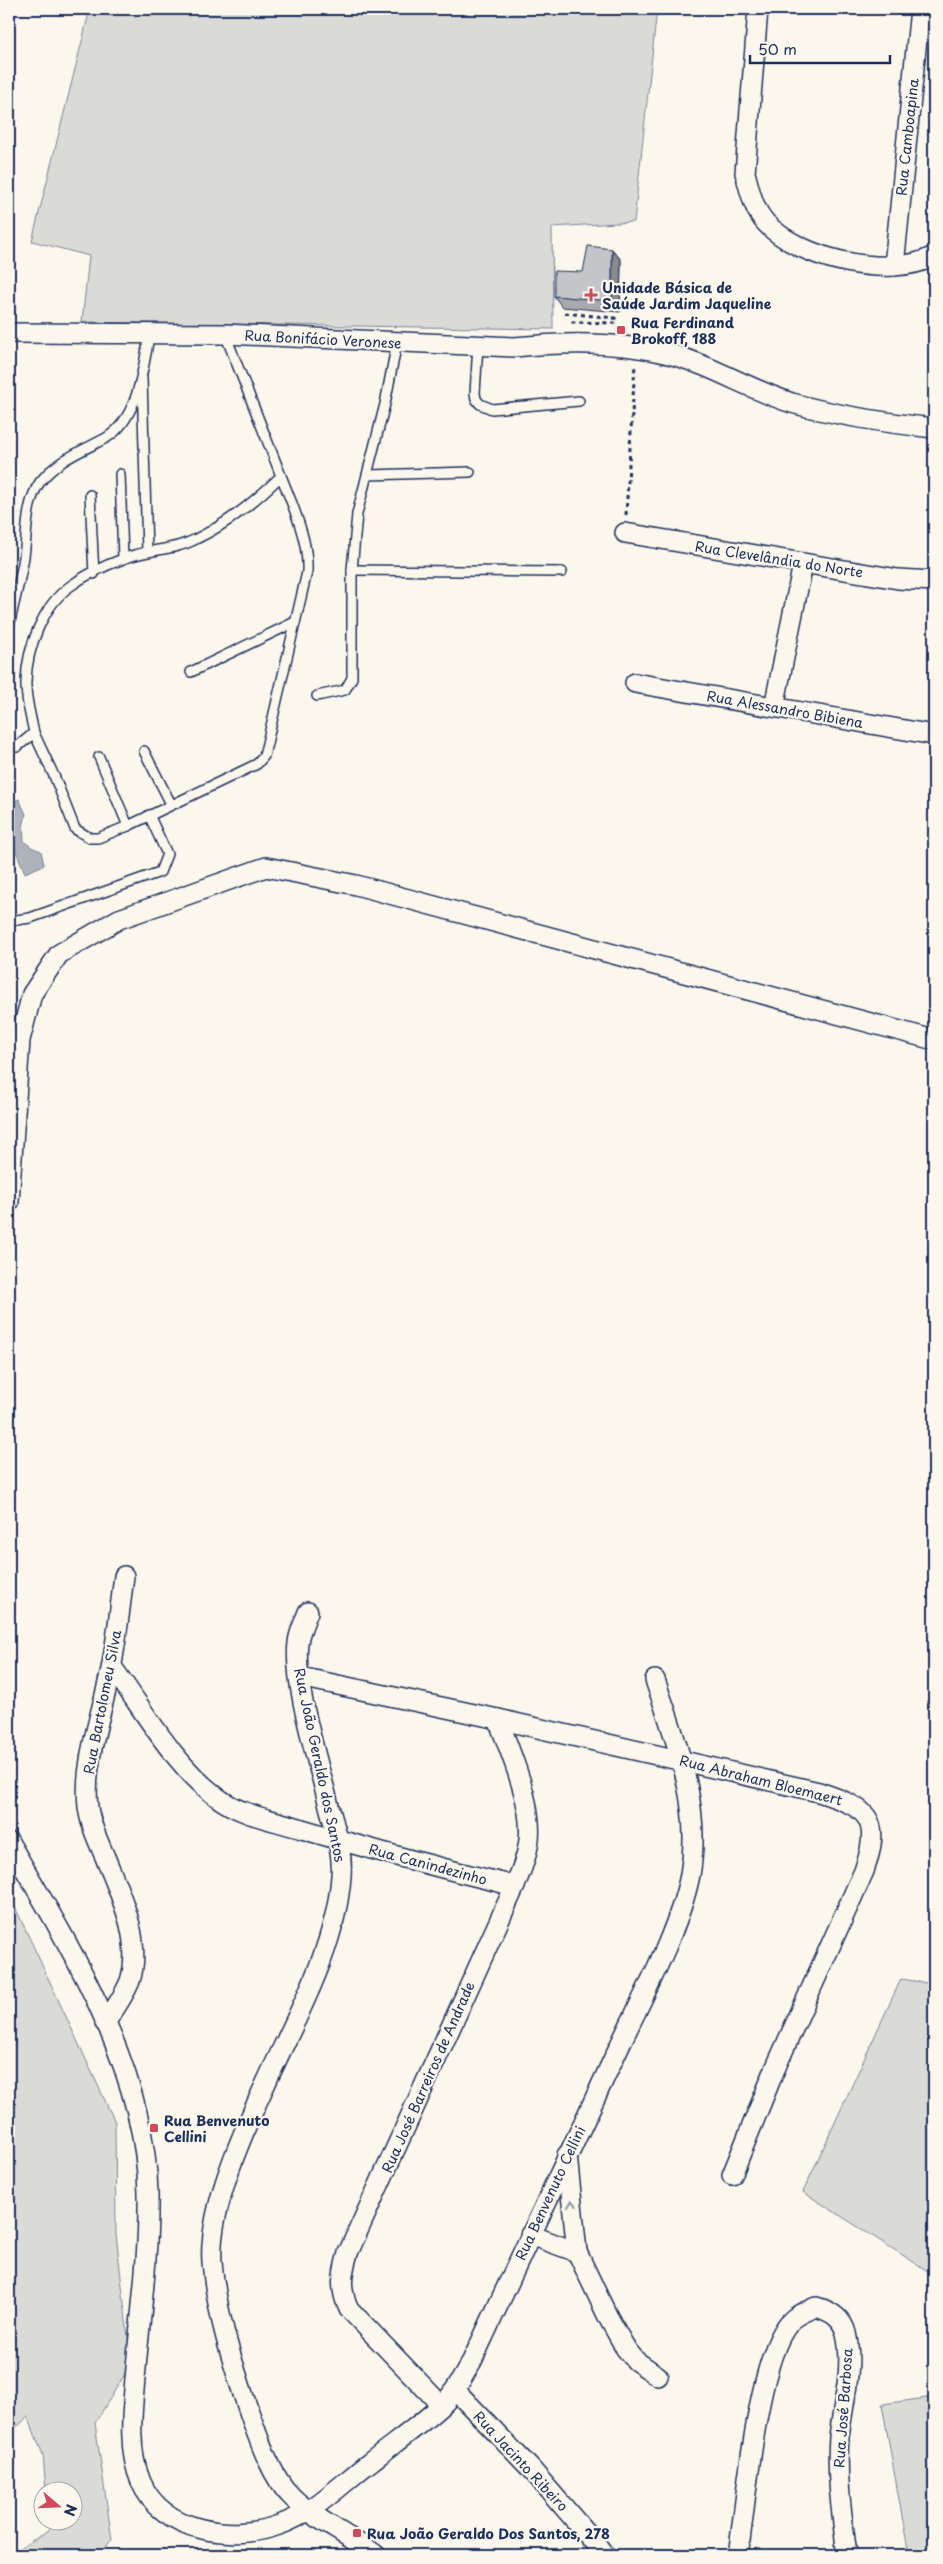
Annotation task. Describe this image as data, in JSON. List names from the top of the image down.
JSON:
{
  "streets": {
    "street": [
      "Rua Camboapina",
      "Rua Bonifácio Veronese",
      "Rua Clevelândia do Norte",
      "Rua Alessandro Bibiena",
      "Rua Bartolomeu Silva",
      "Rua João Geraldo dos Santos",
      "Rua Abraham Bloemaert",
      "Rua Canindezinho",
      "Rua José Barreiros de Andrade",
      "Rua Benvenuto Cellini",
      "Rua José Barbosa",
      "Rua Jacinto Ribeiro"
    ]
  },
  "crossings": [
    ["Rua Bartolomeu Silva", "Rua Canindezinho"],
    ["Rua Bartolomeu Silva", "Rua Benvenuto Cellini"],
    ["Rua João Geraldo dos Santos", "Rua Abraham Bloemaert"],
    ["Rua João Geraldo dos Santos", "Rua Canindezinho"],
    ["Rua João Geraldo dos Santos", "Rua Benvenuto Cellini"],
    ["Rua Abraham Bloemaert", "Rua José Barreiros de Andrade"],
    ["Rua Abraham Bloemaert", "Rua Benvenuto Cellini"],
    ["Rua Canindezinho", "Rua José Barreiros de Andrade"],
    ["Rua José Barreiros de Andrade", "Rua Benvenuto Cellini"],
    ["Rua Benvenuto Cellini", "Rua Jacinto Ribeiro"]
  ],
  "places": {
    "health": ["Unidade Básica de Saúde Jardim Jaqueline"],
    "transit": ["Rua Ferdinand Brokoff, 188", "Rua Benvenuto Cellini", "Rua João Geraldo Dos Santos, 278"]
  },
  "scale_bar": "50 m",
  "north": "right"
}
